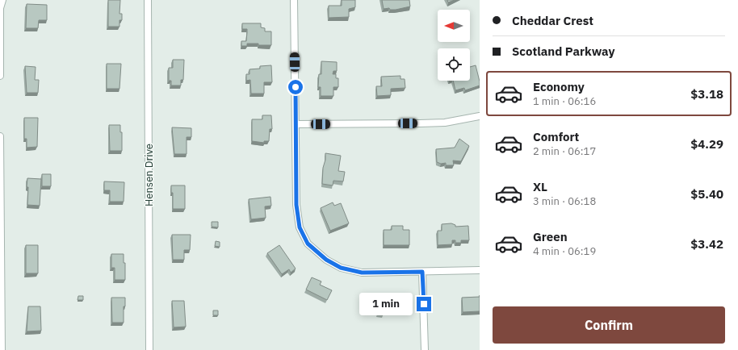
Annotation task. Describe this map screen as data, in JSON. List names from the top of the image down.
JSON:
{
  "streets": {
    "street": ["Hensen Drive"]
  },
  "north": "left",
  "page": {
    "banner": ["Cheddar Crest", "Scotland Parkway"],
    "list": [
      {
        "name": "Economy",
        "note": "1 min · 06:16",
        "value": "$3.18"
      },
      {
        "name": "Comfort",
        "note": "2 min · 06:17",
        "value": "$4.29"
      },
      {
        "name": "XL",
        "note": "3 min · 06:18",
        "value": "$5.40"
      },
      {
        "name": "Green",
        "note": "4 min · 06:19",
        "value": "$3.42"
      }
    ],
    "bubble": "1 min",
    "buttons": "Confirm"
  }
}
